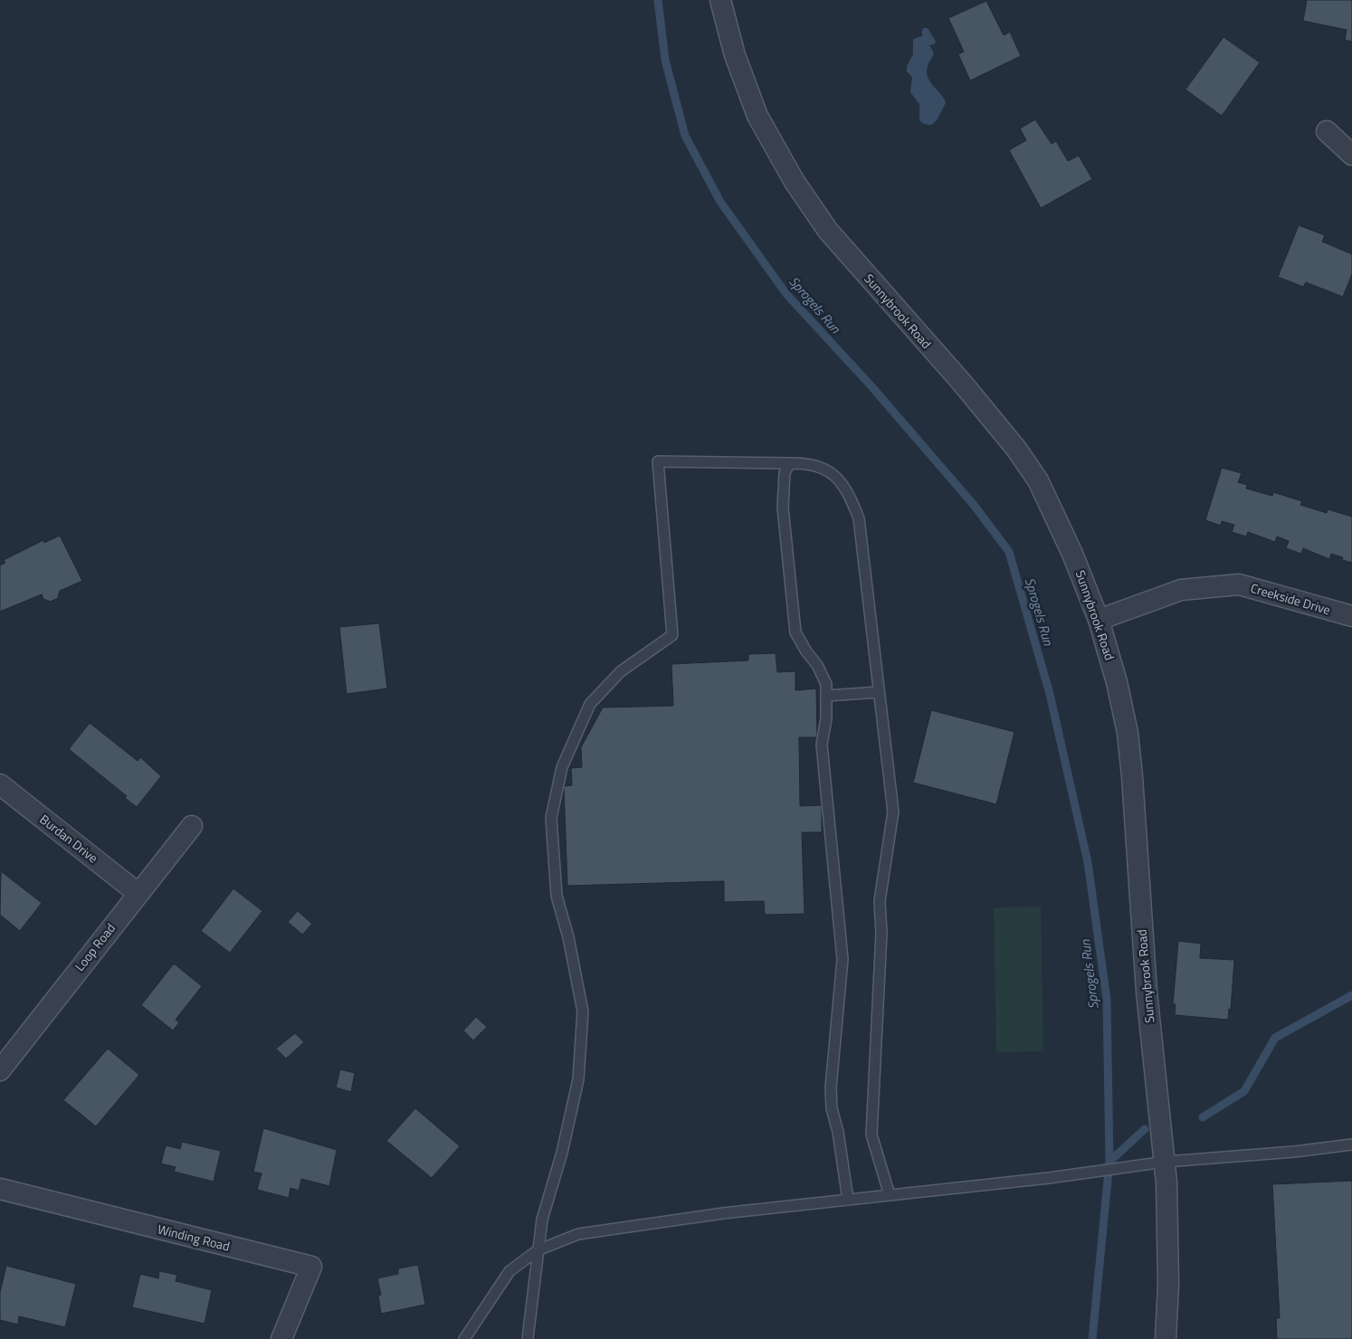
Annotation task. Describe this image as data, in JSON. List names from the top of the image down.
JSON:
{
  "streets": {
    "street": [
      "Sunnybrook Road",
      "Creekside Drive",
      "Burdan Drive",
      "Loop Road",
      "Winding Road"
    ]
  },
  "crossings": [
    ["Sunnybrook Road", "Creekside Drive"],
    ["Burdan Drive", "Loop Road"]
  ],
  "water": ["Sprogels Run"]
}
